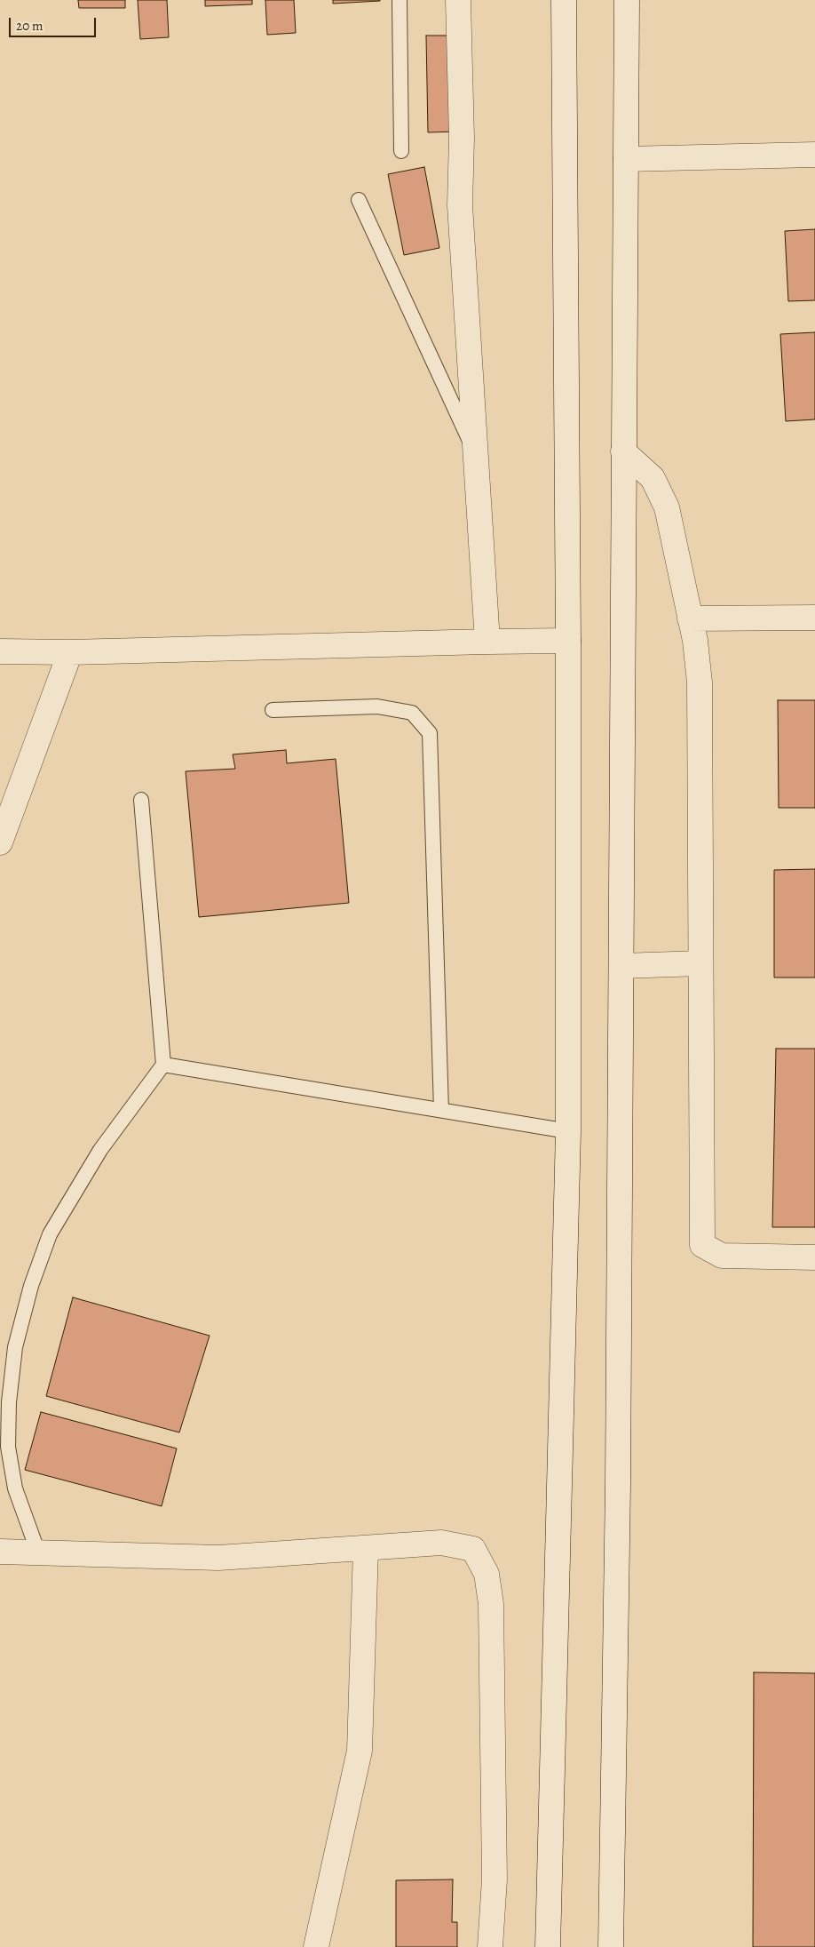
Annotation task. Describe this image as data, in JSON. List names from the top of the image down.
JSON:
{
  "scale_bar": "20 m"
}
